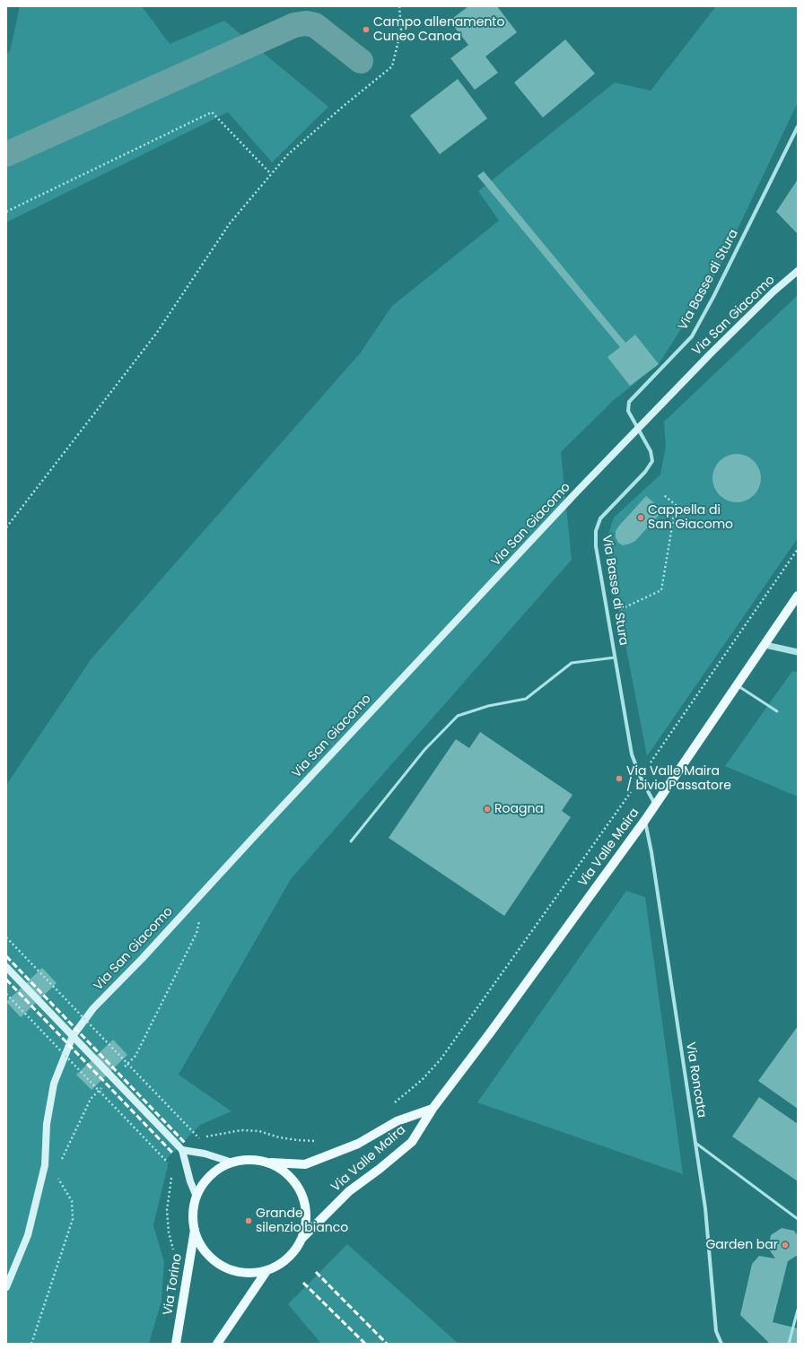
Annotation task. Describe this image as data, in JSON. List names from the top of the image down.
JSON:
{
  "streets": {
    "main road": ["Via San Giacomo", "Via Valle Maira", "Via Torino"],
    "street": ["Via Basse di Stura", "Via Roncata"]
  },
  "crossings": [
    ["Via Basse di Stura", "Via San Giacomo"],
    ["Via Basse di Stura", "Via Valle Maira"],
    ["Via Valle Maira", "Via Roncata"],
    ["Via Valle Maira", "Via Torino"]
  ],
  "places": [
    "Campo allenamento Cuneo Canoa",
    "Cappella di San Giacomo",
    "Via Valle Maira / bivio Passatore",
    "Roagna",
    "Grande silenzio bianco",
    "Garden bar"
  ]
}
